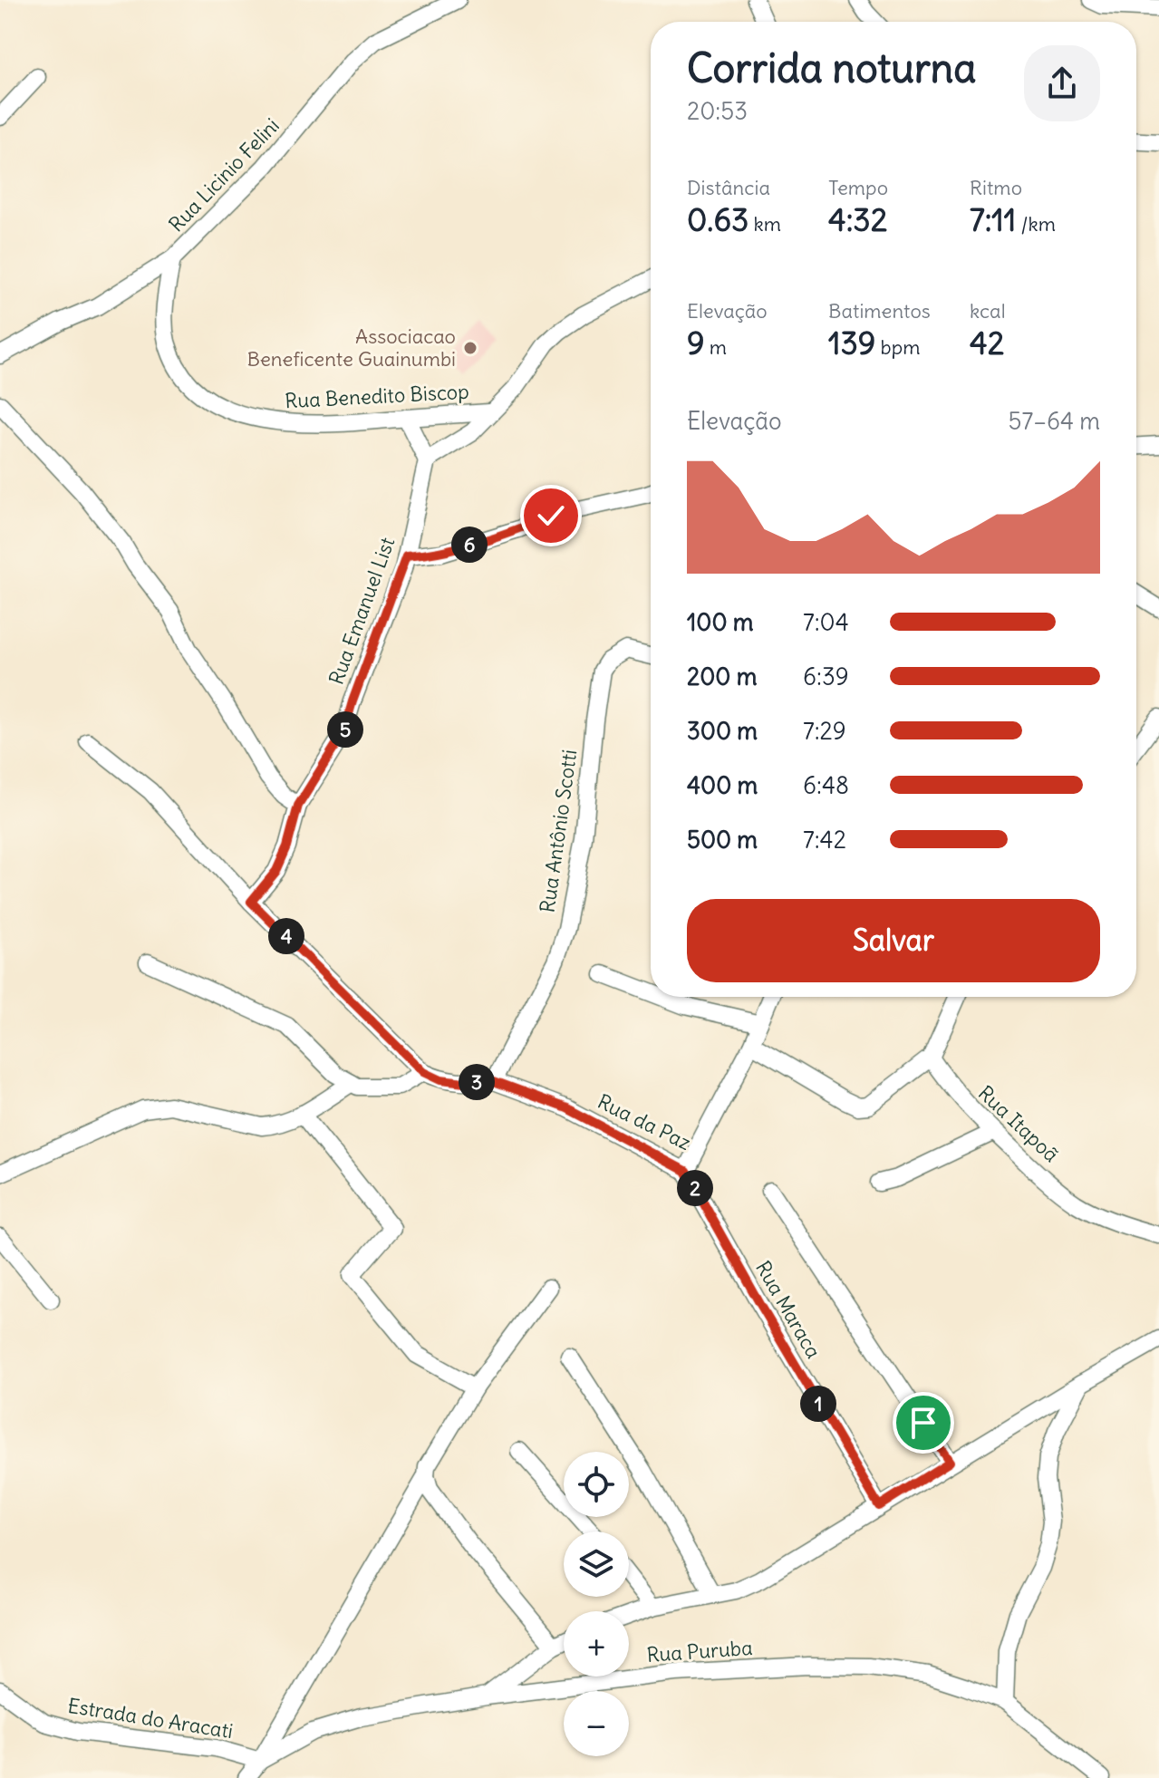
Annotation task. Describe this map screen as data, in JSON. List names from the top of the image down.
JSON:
{
  "streets": {
    "street": [
      "Rua Licinio Felini",
      "Rua Benedito Biscop",
      "Rua Emanuel List",
      "Rua Antônio Scotti",
      "Rua da Paz",
      "Rua Itapoã",
      "Rua Maraca",
      "Rua Puruba",
      "Estrada do Aracati"
    ]
  },
  "crossings": [
    ["Rua Licinio Felini", "Rua Benedito Biscop"],
    ["Rua Antônio Scotti", "Rua da Paz"],
    ["Rua da Paz", "Rua Maraca"],
    ["Rua Puruba", "Estrada do Aracati"]
  ],
  "places": ["Associacao Beneficente Guainumbi"],
  "page": {
    "heading": ["Corrida noturna", "20:53"],
    "stats": [
      ["Distância", "0.63 km"],
      ["Tempo", "4:32"],
      ["Ritmo", "7:11 /km"],
      ["Elevação", "9 m"],
      ["Batimentos", "139 bpm"],
      ["kcal", "42"]
    ],
    "chart": ["Elevação", "57–64 m"],
    "pins": [
      "6",
      "5",
      "4",
      "3",
      "2",
      "1"
    ],
    "list": [
      {
        "name": "100 m",
        "note": "7:04"
      },
      {
        "name": "200 m",
        "note": "6:39"
      },
      {
        "name": "300 m",
        "note": "7:29"
      },
      {
        "name": "400 m",
        "note": "6:48"
      },
      {
        "name": "500 m",
        "note": "7:42"
      }
    ],
    "buttons": "Salvar",
    "map_buttons": ["+", "−"]
  }
}
